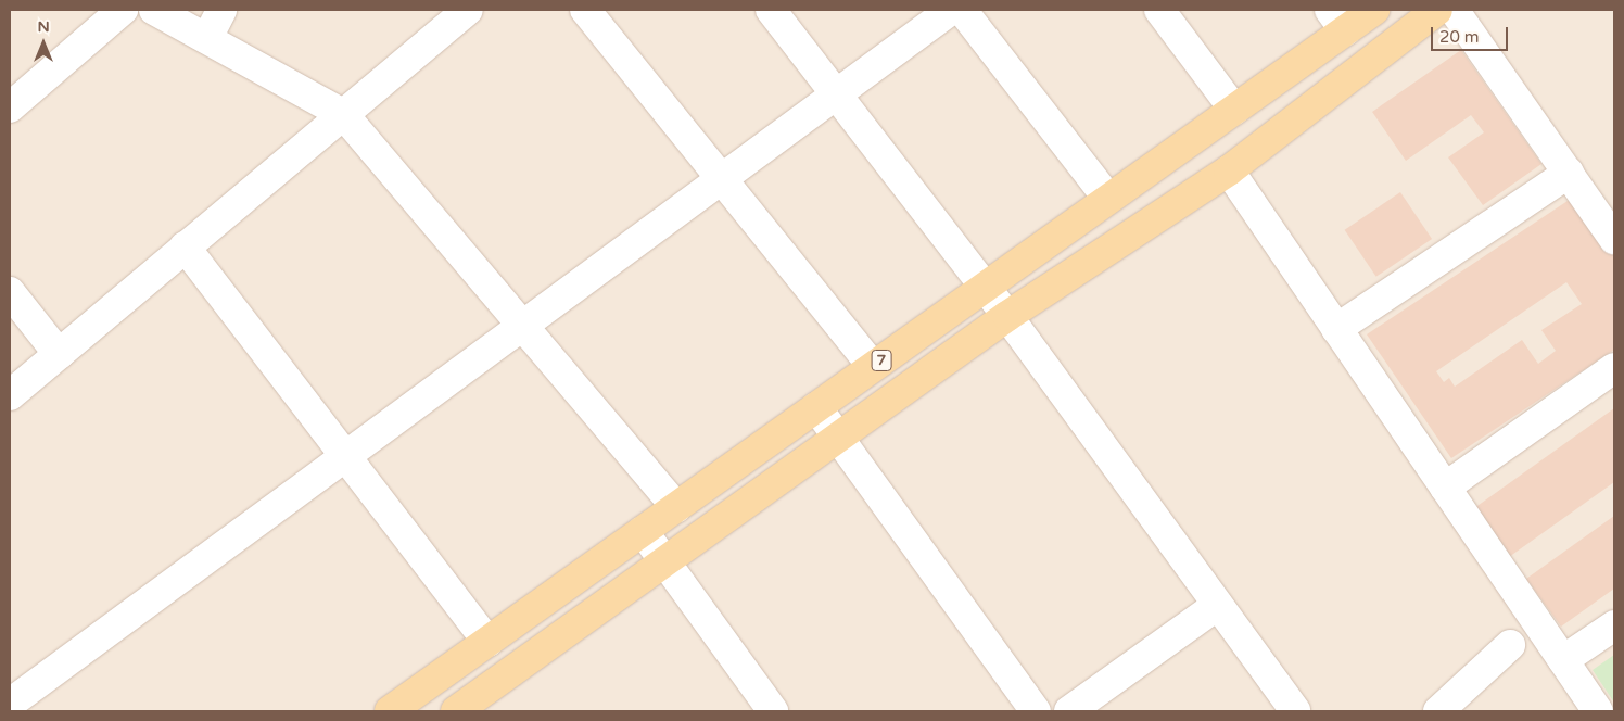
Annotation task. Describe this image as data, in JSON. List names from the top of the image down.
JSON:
{
  "streets": {
    "main road": ["7"]
  },
  "scale_bar": "20 m",
  "north": "top"
}
